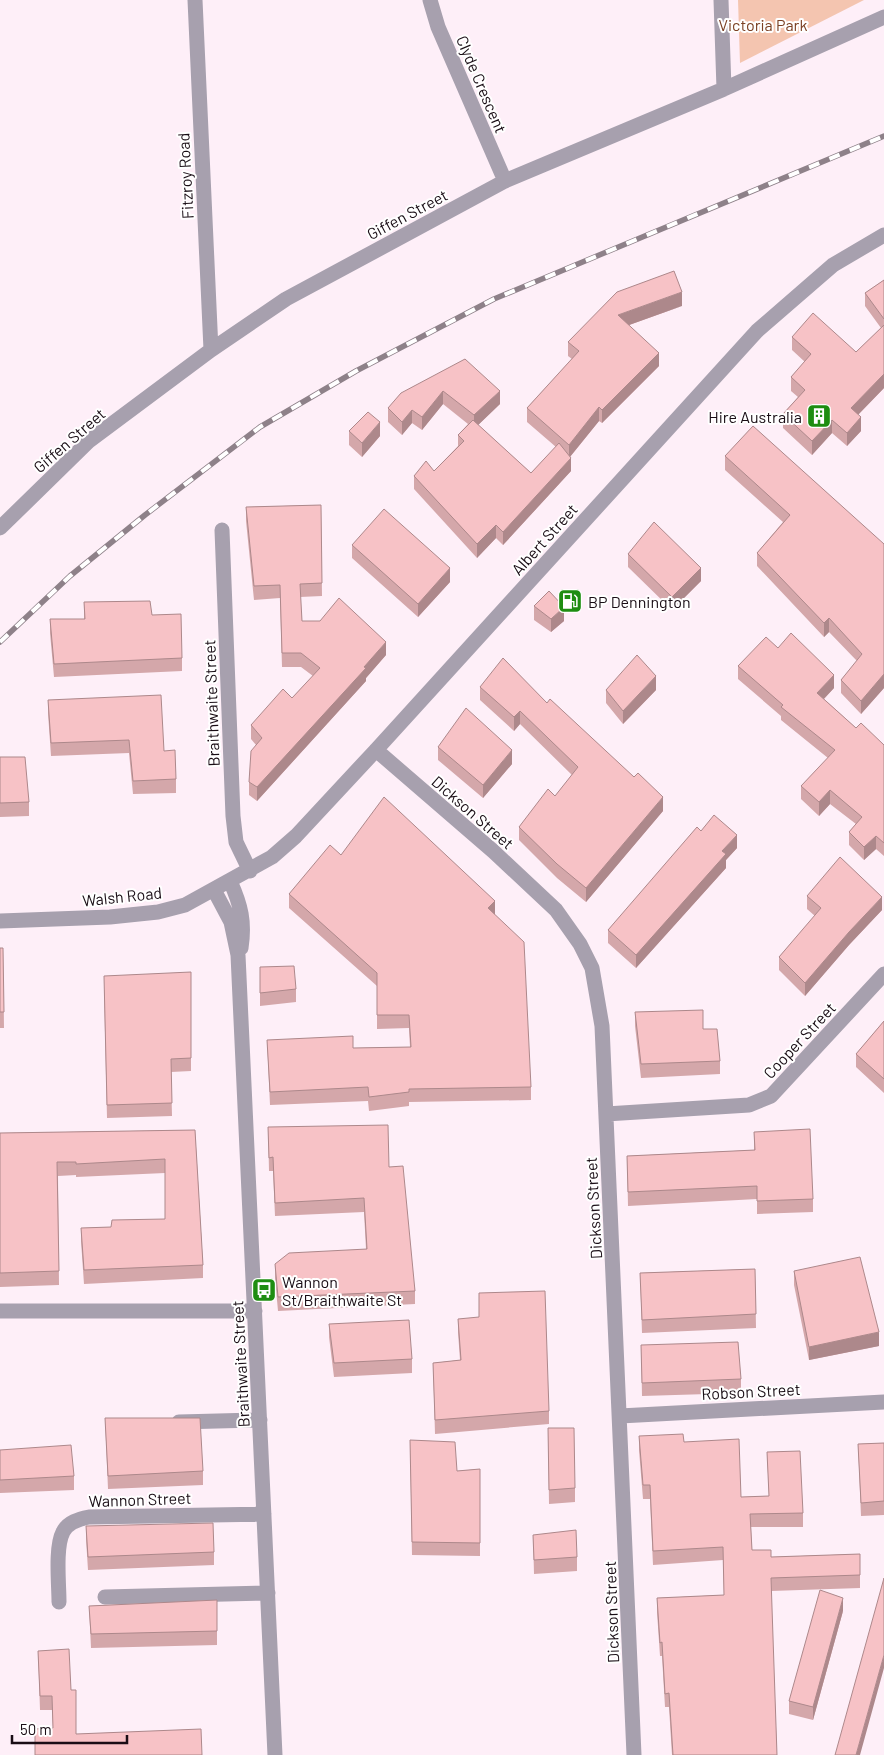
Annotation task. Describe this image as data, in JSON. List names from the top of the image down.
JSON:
{
  "streets": {
    "street": [
      "Clyde Crescent",
      "Fitzroy Road",
      "Giffen Street",
      "Albert Street",
      "Braithwaite Street",
      "Dickson Street",
      "Walsh Road",
      "Cooper Street",
      "Robson Street",
      "Wannon Street"
    ]
  },
  "crossings": [
    ["Clyde Crescent", "Giffen Street"],
    ["Fitzroy Road", "Giffen Street"],
    ["Albert Street", "Braithwaite Street"],
    ["Albert Street", "Dickson Street"],
    ["Albert Street", "Walsh Road"],
    ["Braithwaite Street", "Walsh Road"],
    ["Braithwaite Street", "Wannon Street"],
    ["Dickson Street", "Cooper Street"],
    ["Dickson Street", "Robson Street"]
  ],
  "parks": ["Victoria Park"],
  "places": {
    "building": ["Hire Australia"],
    "fuel station": ["BP Dennington"],
    "bus stop": ["Wannon St/Braithwaite St"]
  },
  "scale_bar": "50 m"
}
